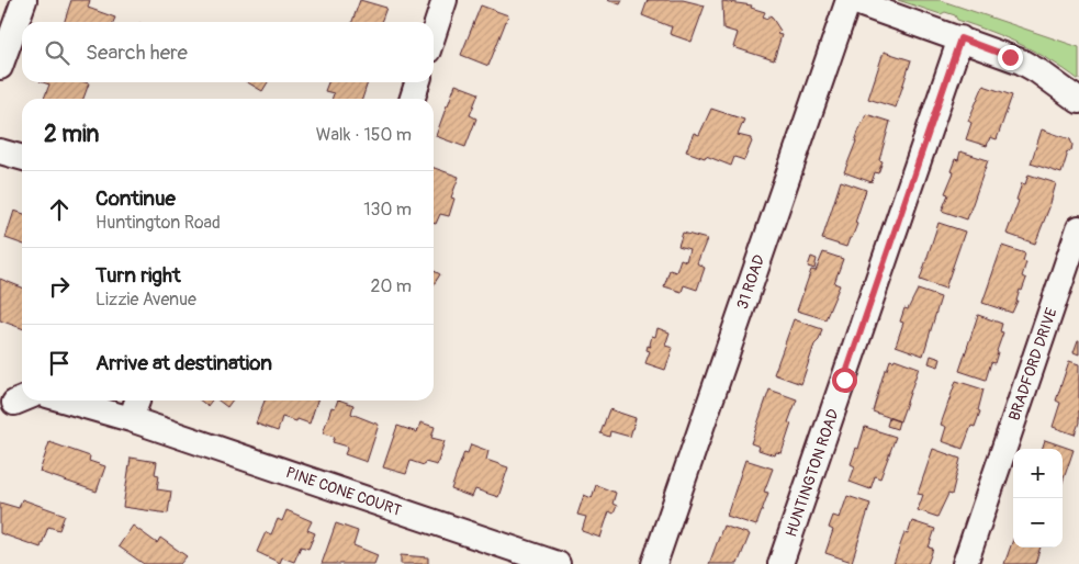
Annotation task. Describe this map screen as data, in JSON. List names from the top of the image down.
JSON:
{
  "streets": {
    "street": [
      "31 ROAD",
      "BRADFORD DRIVE",
      "HUNTINGTON ROAD",
      "PINE CONE COURT"
    ]
  },
  "page": {
    "search": "Search here",
    "heading": ["2 min", "Walk · 150 m"],
    "list": [
      ["Continue", "Huntington Road", "130 m"],
      ["Turn right", "Lizzie Avenue", "20 m"],
      "Arrive at destination"
    ],
    "map_buttons": ["+", "−"]
  }
}
